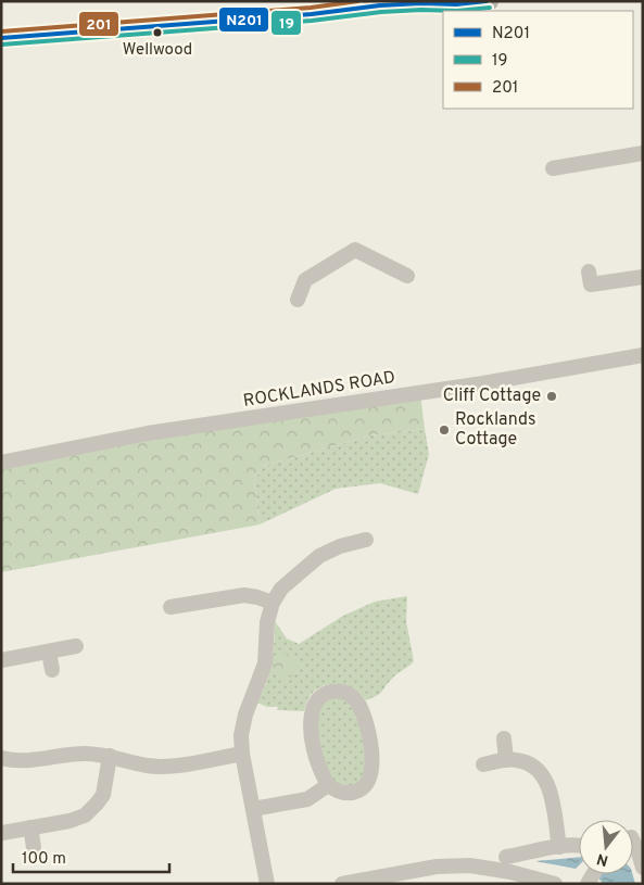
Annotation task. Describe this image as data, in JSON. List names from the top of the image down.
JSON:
{
  "streets": {
    "street": ["ROCKLANDS ROAD"]
  },
  "places": ["Wellwood", "Cliff Cottage", "Rocklands Cottage"],
  "lines": ["transit line N201", "transit line 201", "transit line 19"],
  "legend": ["N201", "19", "201"],
  "scale_bar": "100 m",
  "north": "bottom"
}
